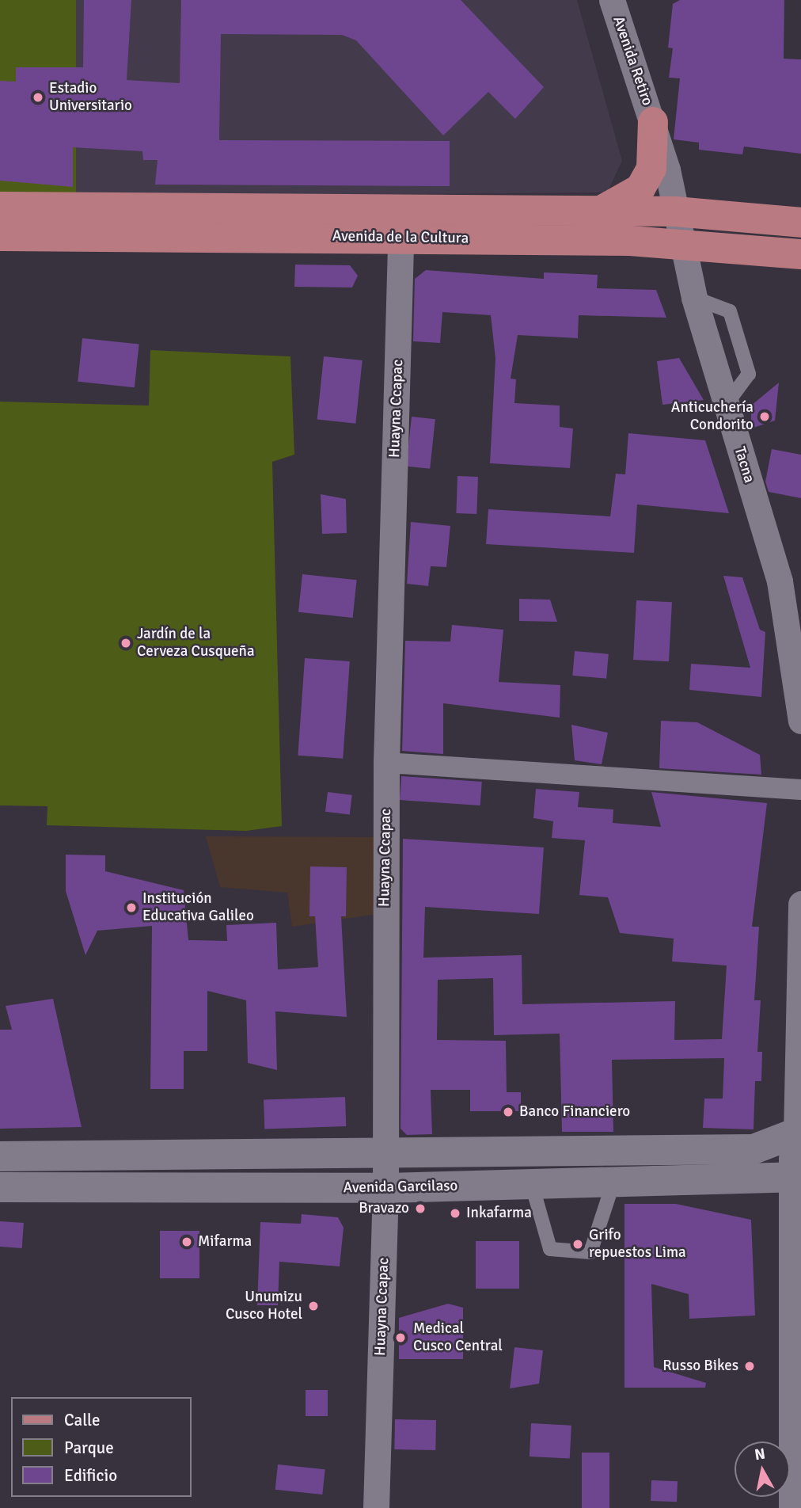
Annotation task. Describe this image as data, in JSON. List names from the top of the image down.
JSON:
{
  "streets": {
    "main road": ["Avenida de la Cultura", "Avenida Garcilaso"],
    "street": ["Avenida Retiro", "Huayna Ccapac", "Tacna"]
  },
  "crossings": [
    ["Avenida Retiro", "Avenida de la Cultura"],
    ["Avenida Retiro", "Tacna"],
    ["Avenida de la Cultura", "Huayna Ccapac"],
    ["Avenida de la Cultura", "Tacna"],
    ["Huayna Ccapac", "Avenida Garcilaso"]
  ],
  "places": [
    "Estadio Universitario",
    "Anticuchería Condorito",
    "Jardín de la Cerveza Cusqueña",
    "Institución Educativa Galileo",
    "Banco Financiero",
    "Bravazo",
    "Inkafarma",
    "Mifarma",
    "Grifo repuestos Lima",
    "Unumizu Cusco Hotel",
    "Medical Cusco Central",
    "Russo Bikes"
  ],
  "legend": ["Calle", "Parque", "Edificio"],
  "north": "top"
}
